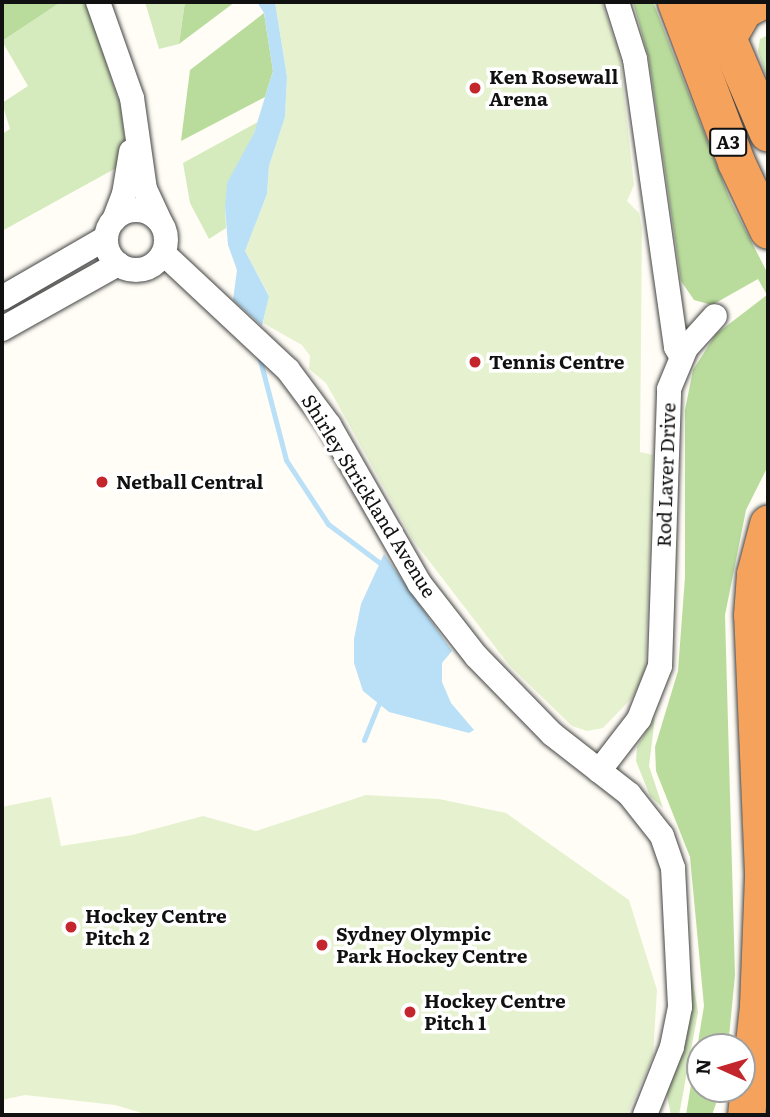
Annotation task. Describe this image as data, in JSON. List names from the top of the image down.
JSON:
{
  "streets": {
    "highway": ["A3"],
    "street": ["Rod Laver Drive", "Shirley Strickland Avenue"]
  },
  "crossings": [
    ["Rod Laver Drive", "Shirley Strickland Avenue"]
  ],
  "places": [
    "Ken Rosewall Arena",
    "Tennis Centre",
    "Netball Central",
    "Hockey Centre Pitch 2",
    "Sydney Olympic Park Hockey Centre",
    "Hockey Centre Pitch 1"
  ],
  "north": "left"
}
